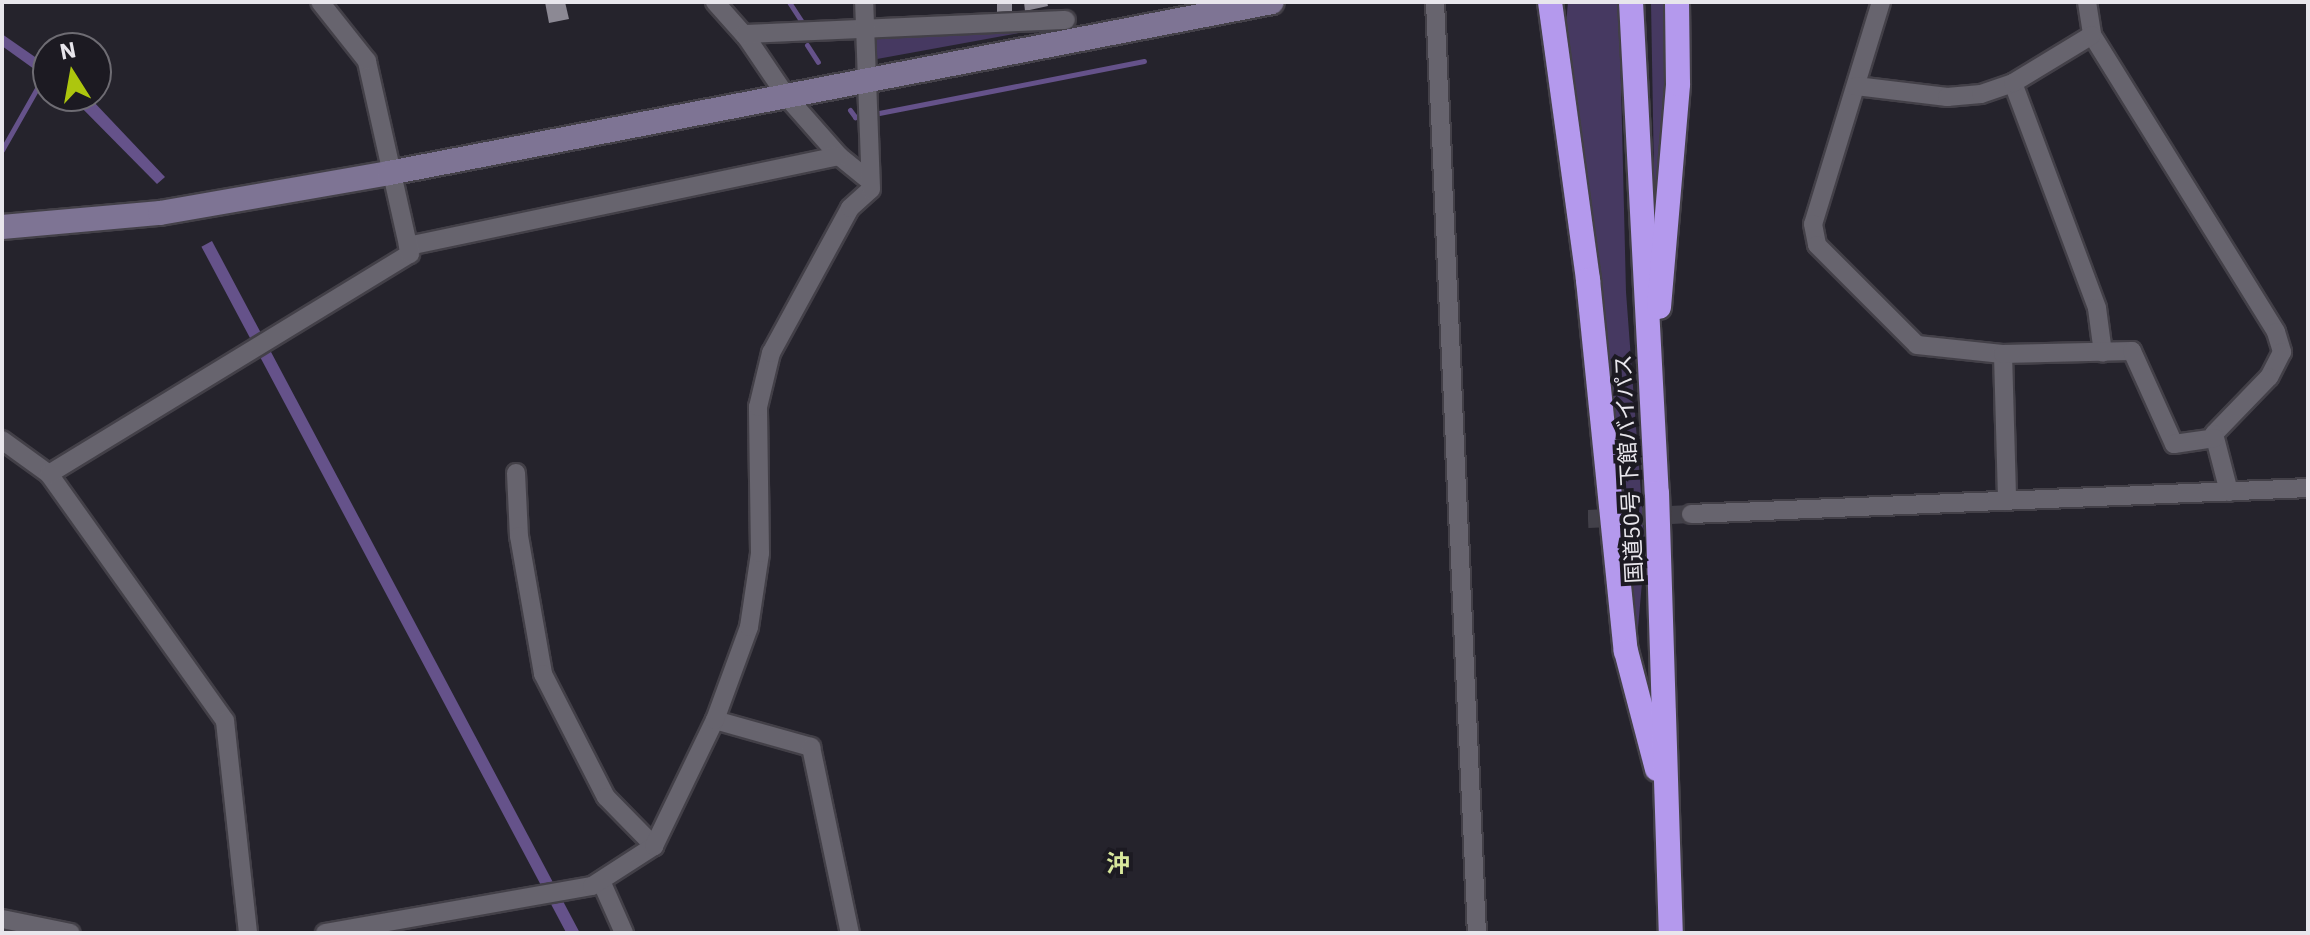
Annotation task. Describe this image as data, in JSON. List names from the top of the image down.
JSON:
{
  "streets": {
    "highway": ["国道50号 下館バイパス"]
  },
  "districts": ["沖"],
  "north": "top"
}
